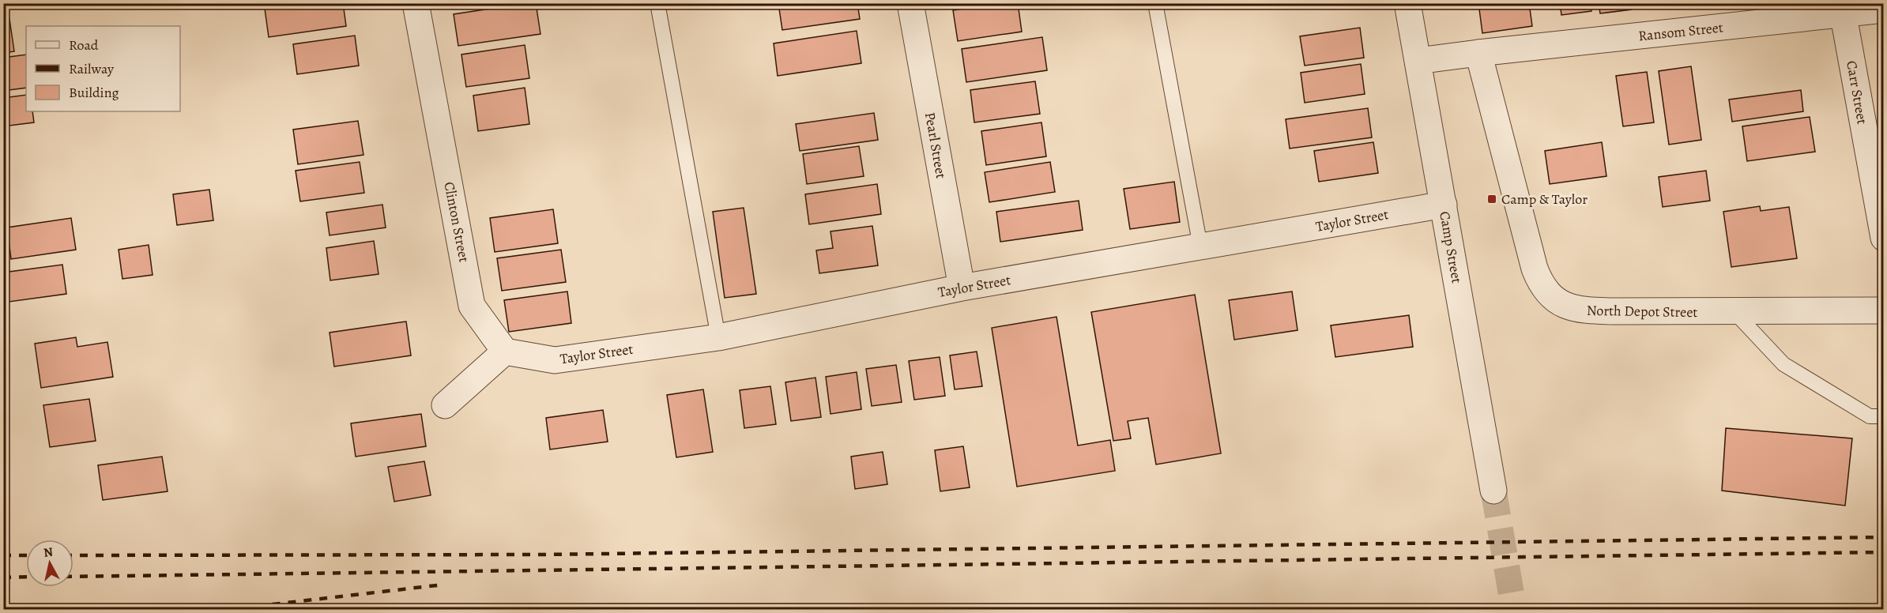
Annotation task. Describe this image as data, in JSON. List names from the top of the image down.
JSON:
{
  "streets": {
    "street": [
      "Ransom Street",
      "Carr Street",
      "Pearl Street",
      "Taylor Street",
      "Clinton Street",
      "Camp Street",
      "North Depot Street"
    ]
  },
  "crossings": [
    ["Ransom Street", "Carr Street"],
    ["Ransom Street", "North Depot Street"],
    ["Pearl Street", "Taylor Street"],
    ["Taylor Street", "Clinton Street"],
    ["Taylor Street", "Camp Street"]
  ],
  "places": {
    "transit": ["Camp & Taylor"]
  },
  "legend": ["Road", "Railway", "Building"],
  "north": "top"
}
